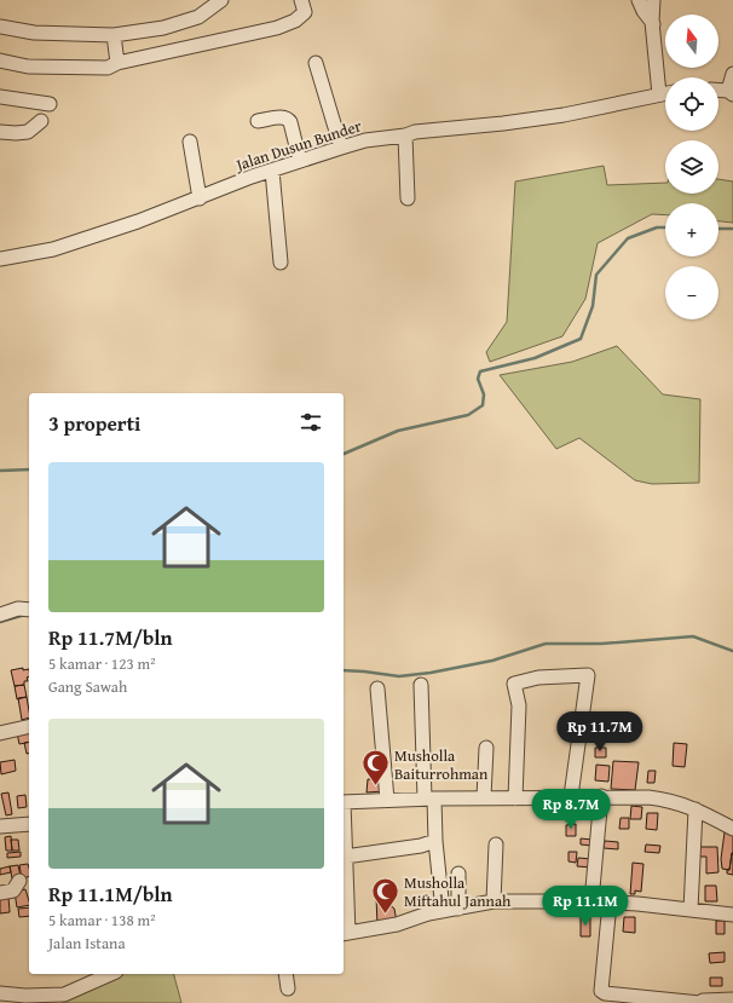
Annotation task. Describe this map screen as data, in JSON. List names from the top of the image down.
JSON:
{
  "streets": {
    "street": ["Jalan Dusun Bunder"]
  },
  "places": {
    "mosque": ["Musholla Baiturrohman", "Musholla Miftahul Jannah"]
  },
  "north": "top",
  "page": {
    "map_buttons": ["+", "−"],
    "heading": "3 properti",
    "list": [
      {
        "name": "Rp 11.7M/bln",
        "note": "5 kamar · 123 m² · Gang Sawah"
      },
      {
        "name": "Rp 11.1M/bln",
        "note": "5 kamar · 138 m² · Jalan Istana"
      }
    ],
    "price": ["Rp 11.7M", "Rp 8.7M", "Rp 11.1M"]
  }
}
